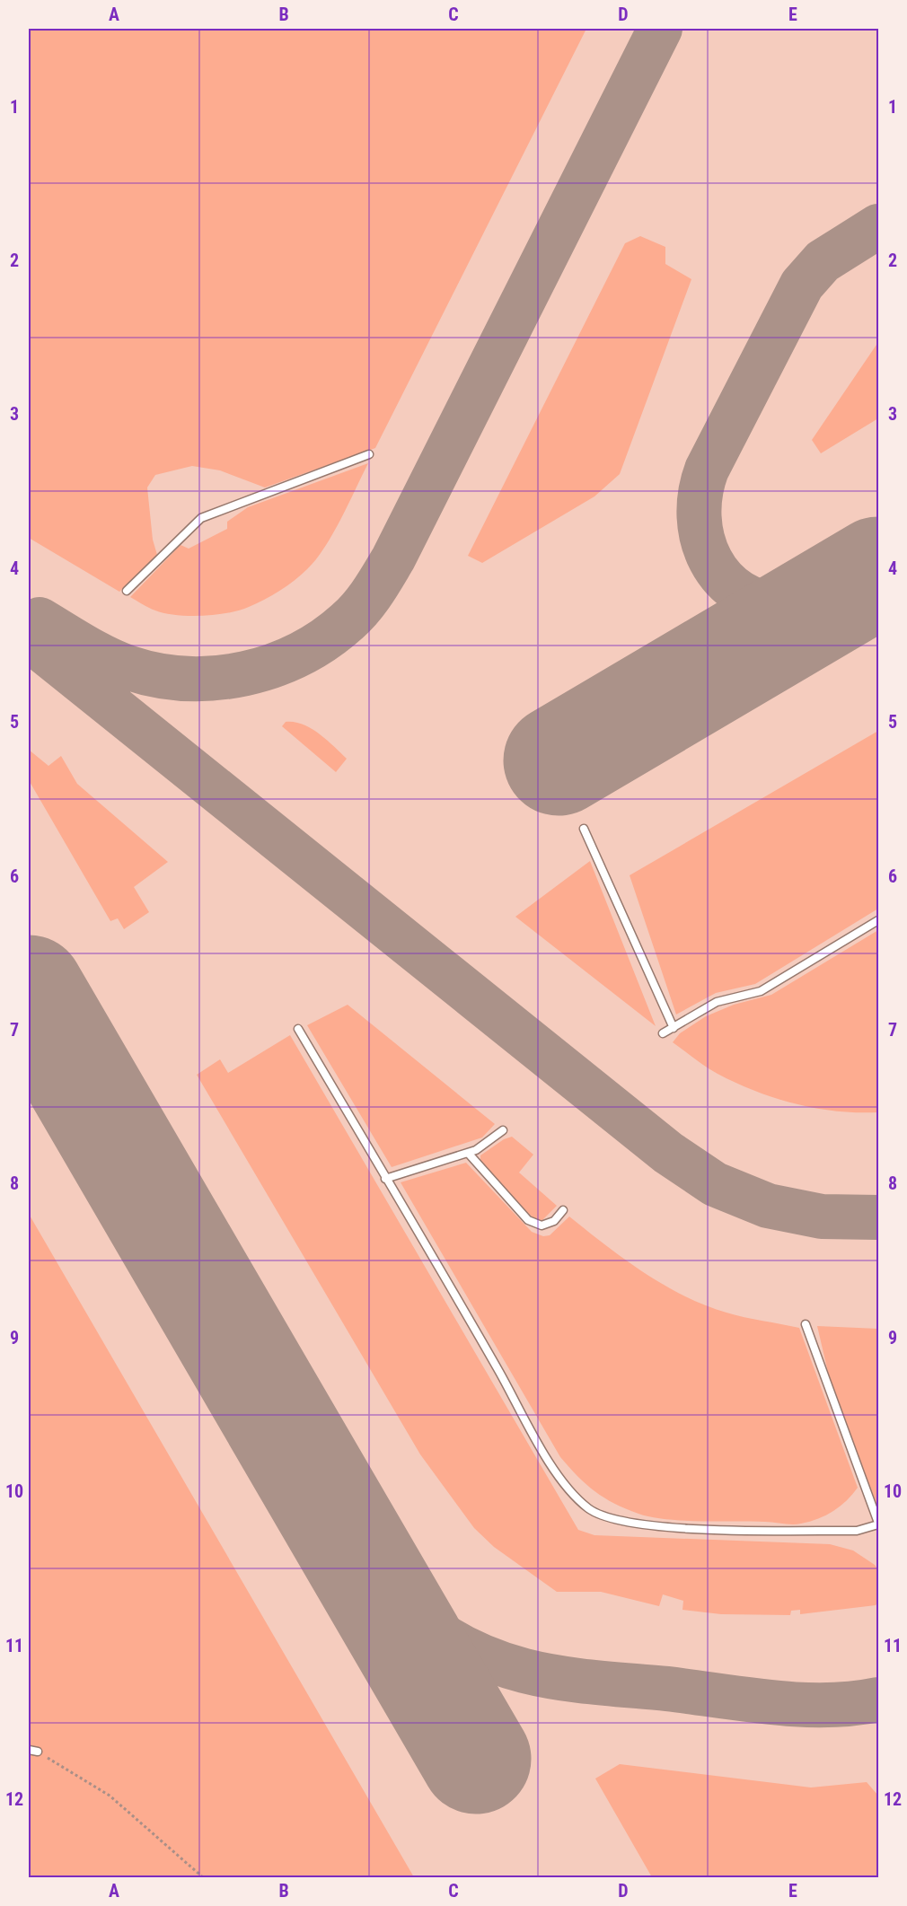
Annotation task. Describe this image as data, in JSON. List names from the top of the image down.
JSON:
{
  "grid": {
    "columns": [
      "A",
      "B",
      "C",
      "D",
      "E"
    ],
    "rows": [
      "1",
      "2",
      "3",
      "4",
      "5",
      "6",
      "7",
      "8",
      "9",
      "10",
      "11",
      "12"
    ]
  }
}
